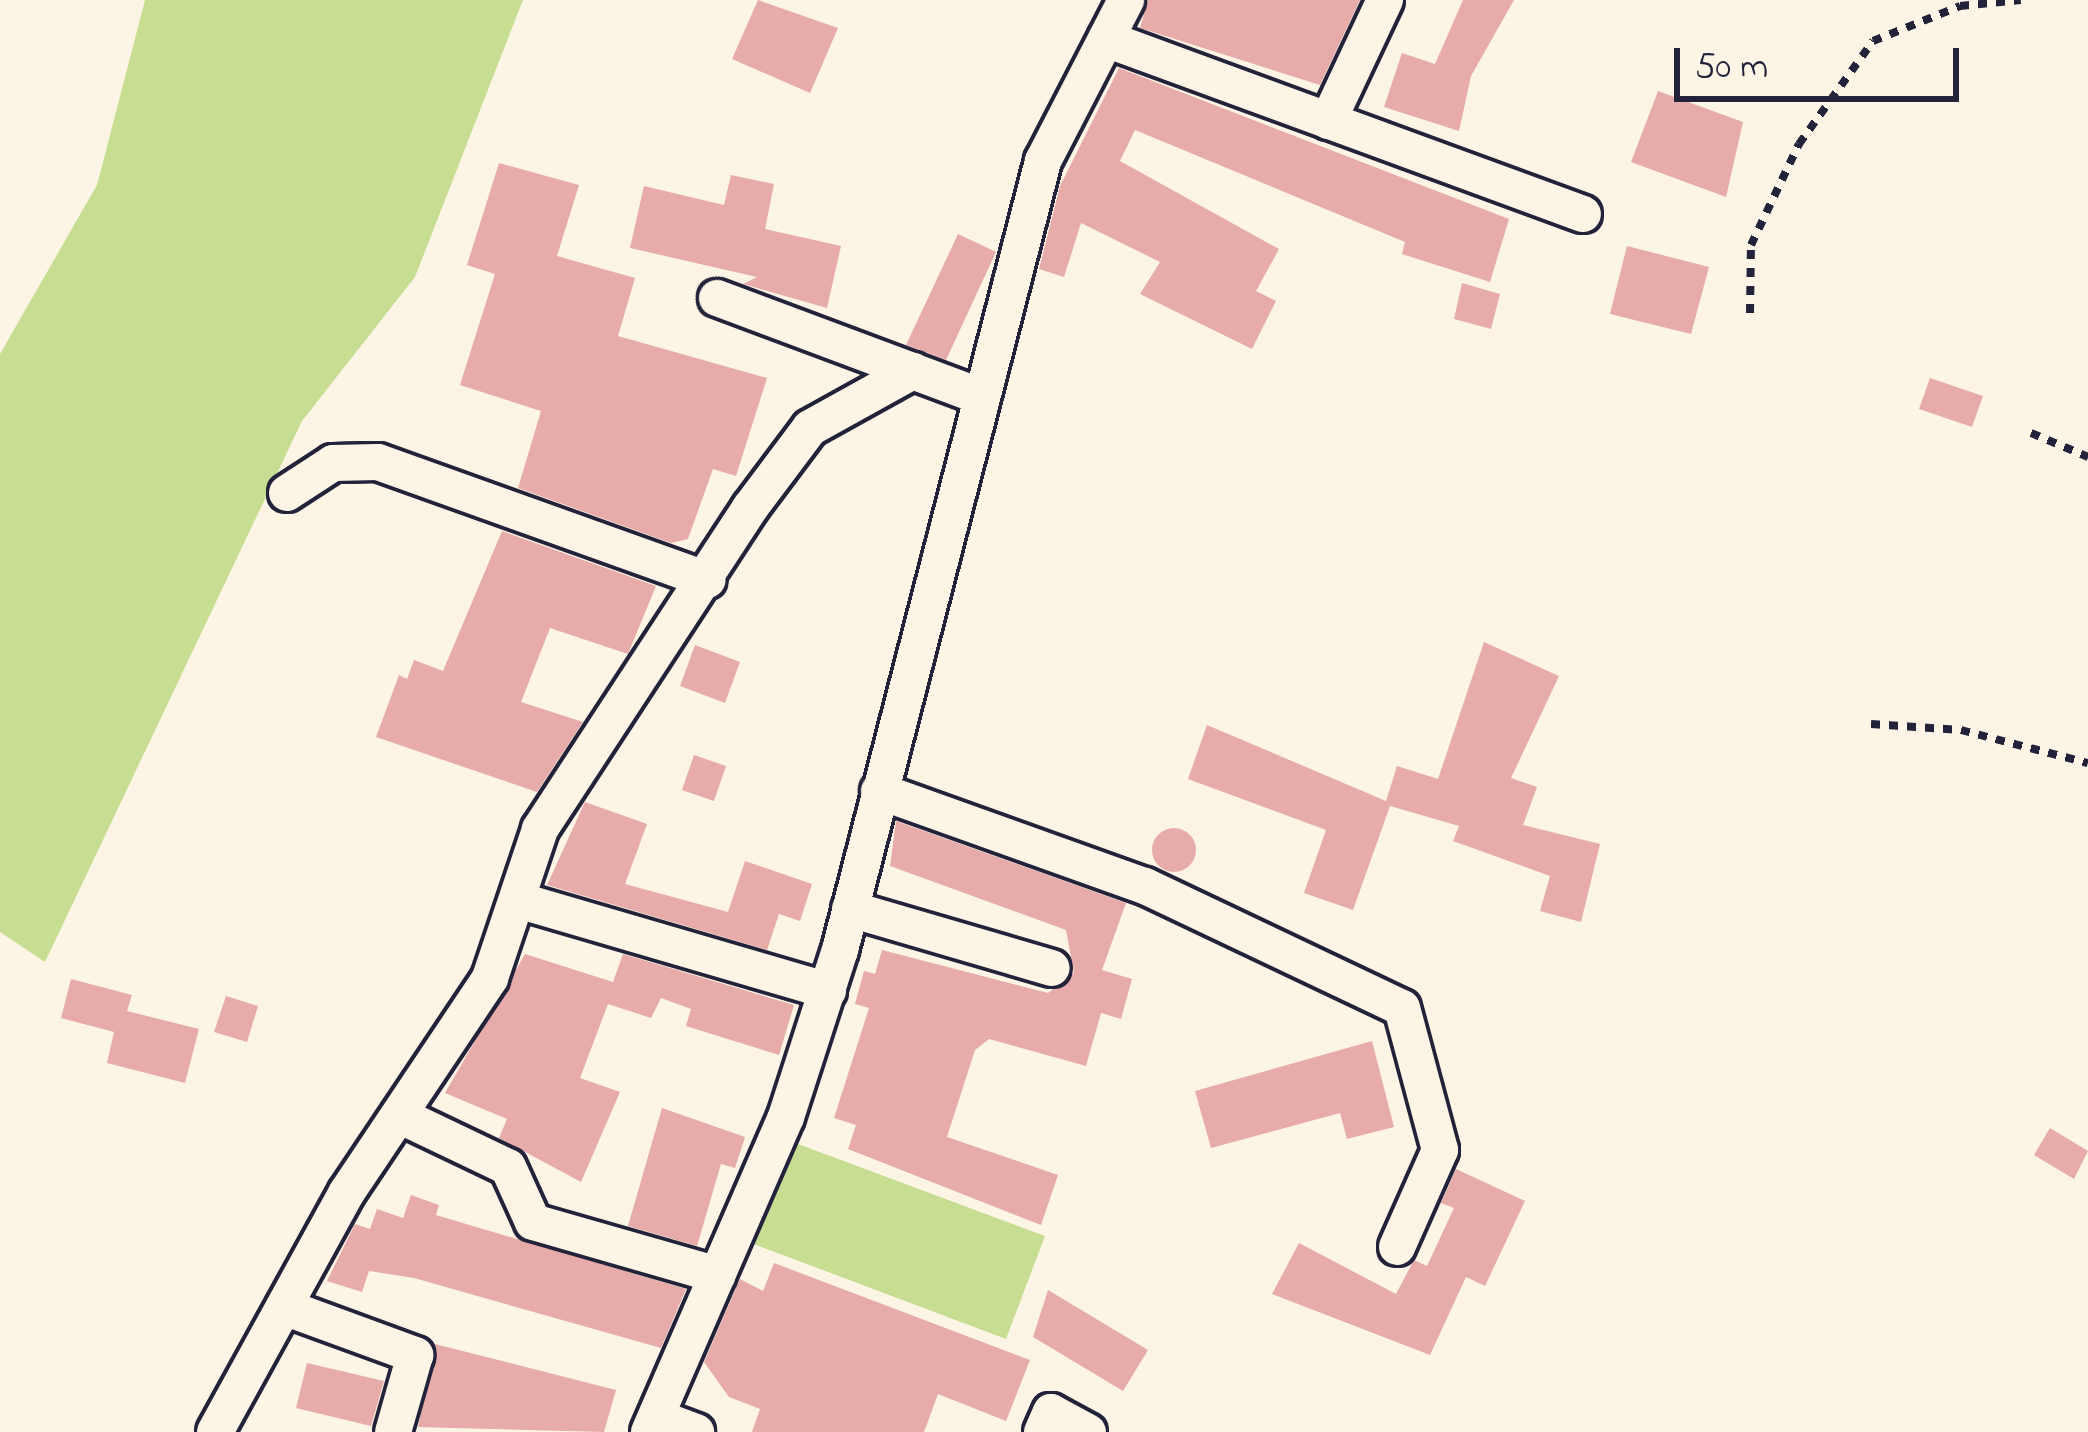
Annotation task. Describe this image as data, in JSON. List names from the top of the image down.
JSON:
{
  "scale_bar": "50 m"
}
